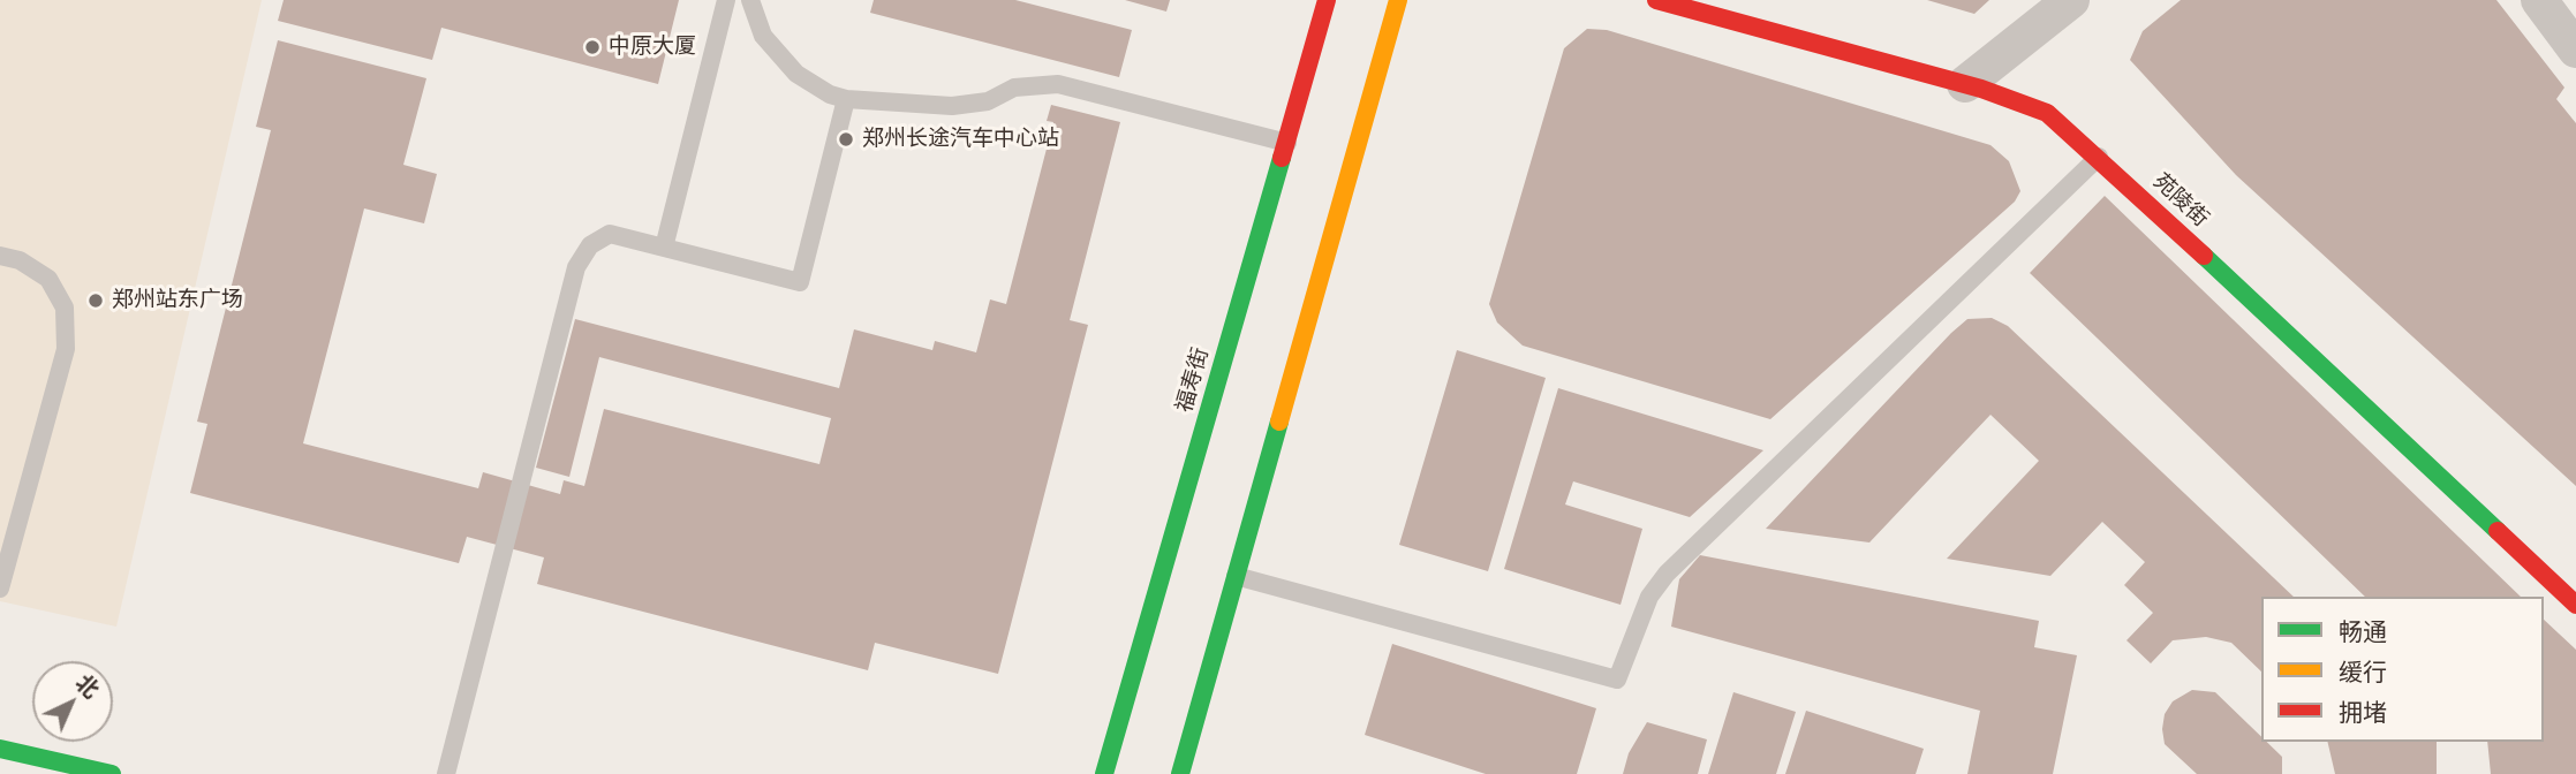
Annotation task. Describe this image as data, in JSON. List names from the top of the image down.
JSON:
{
  "streets": {
    "main road": ["苑陵街", "福寿街"]
  },
  "places": ["中原大厦", "郑州长途汽车中心站", "郑州站东广场"],
  "legend": ["畅通", "缓行", "拥堵"],
  "north": "top right"
}
